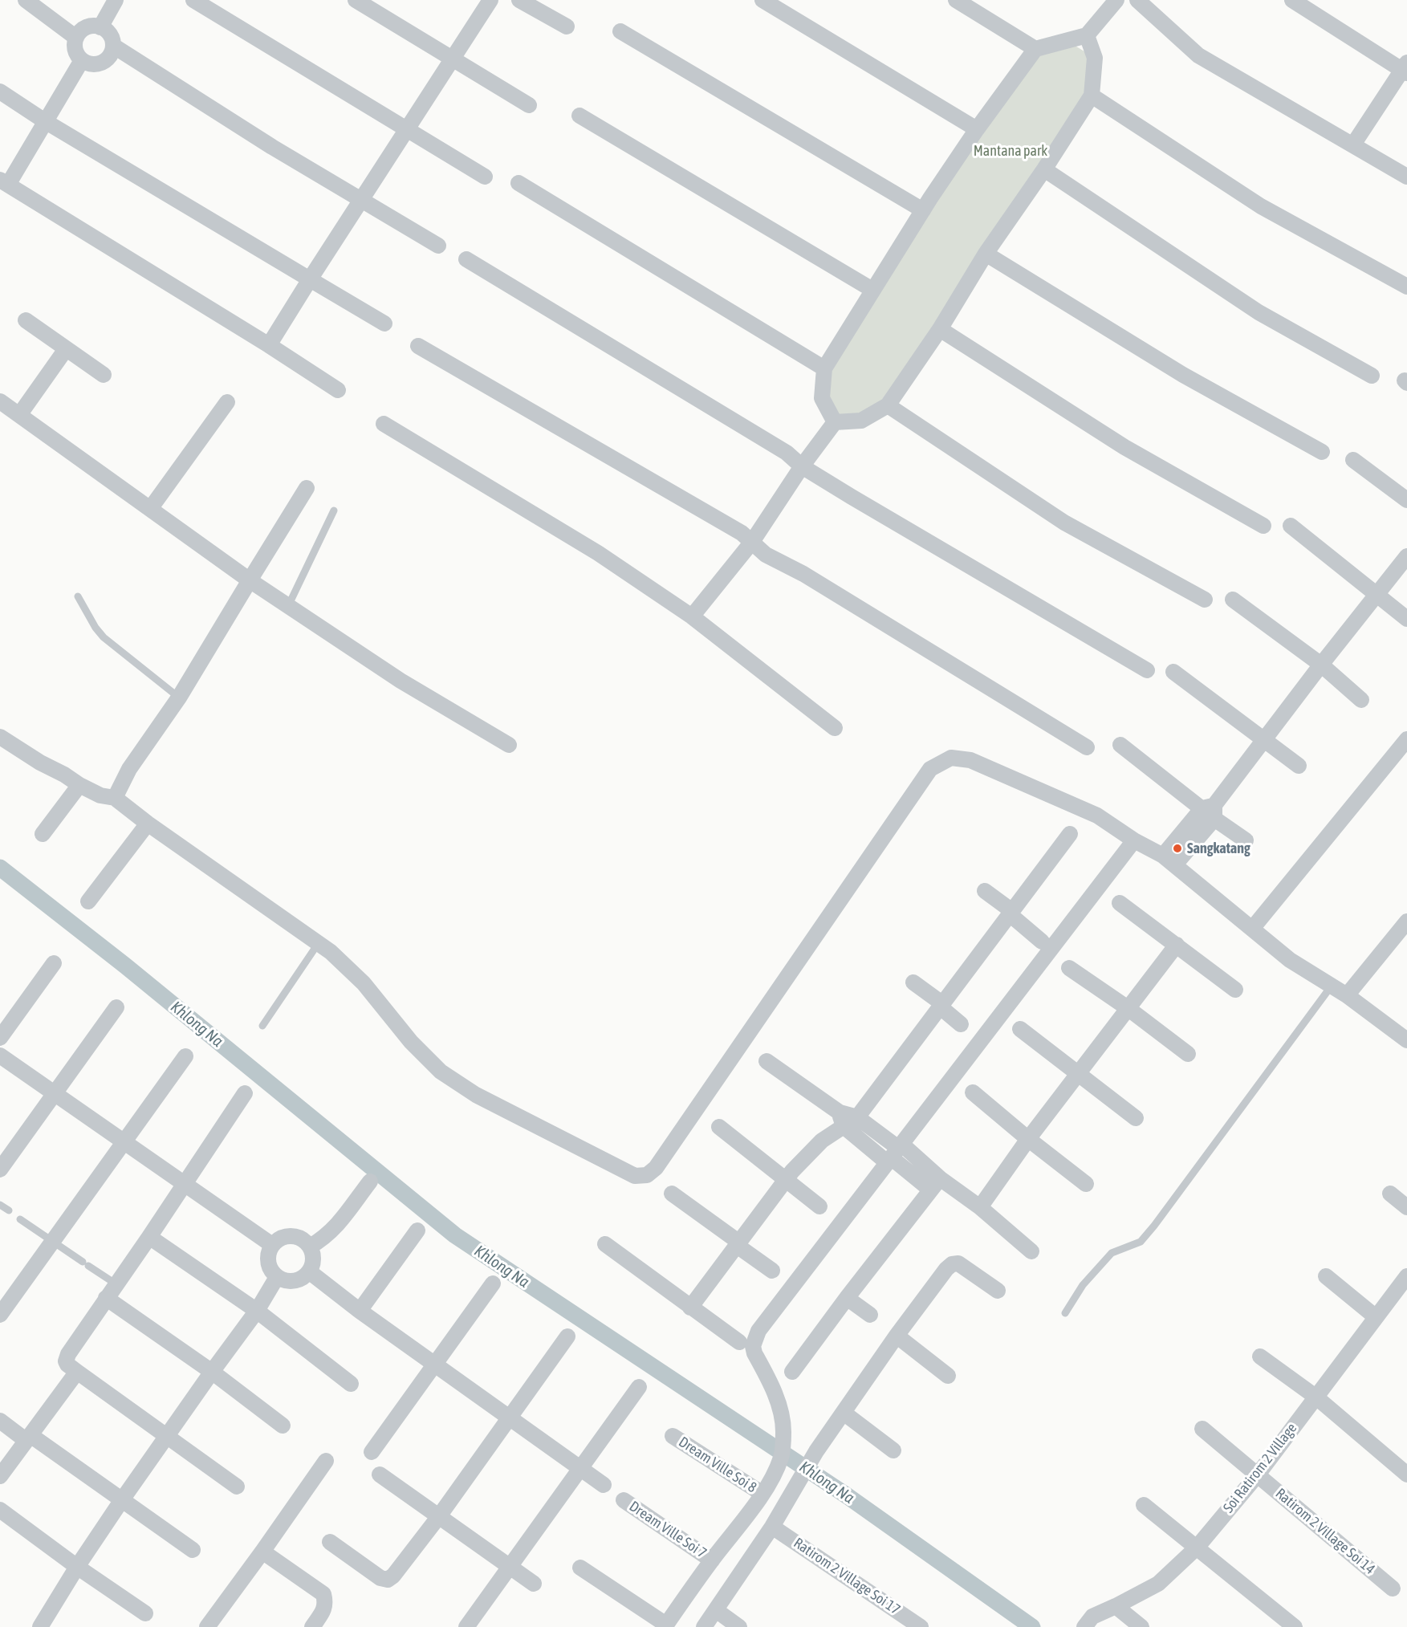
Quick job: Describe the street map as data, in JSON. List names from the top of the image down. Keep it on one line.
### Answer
{"streets":{"street":["Dream Ville Soi 8","Soi Ratirom 2 Village","Dream Ville Soi 7","Ratirom 2 Village Soi 14","Ratirom 2 Village Soi 17"]},"crossings":[["Soi Ratirom 2 Village","Ratirom 2 Village Soi 14"]],"water":["Khlong Na"],"parks":["Mantana park"],"places":["Sangkatang"]}
